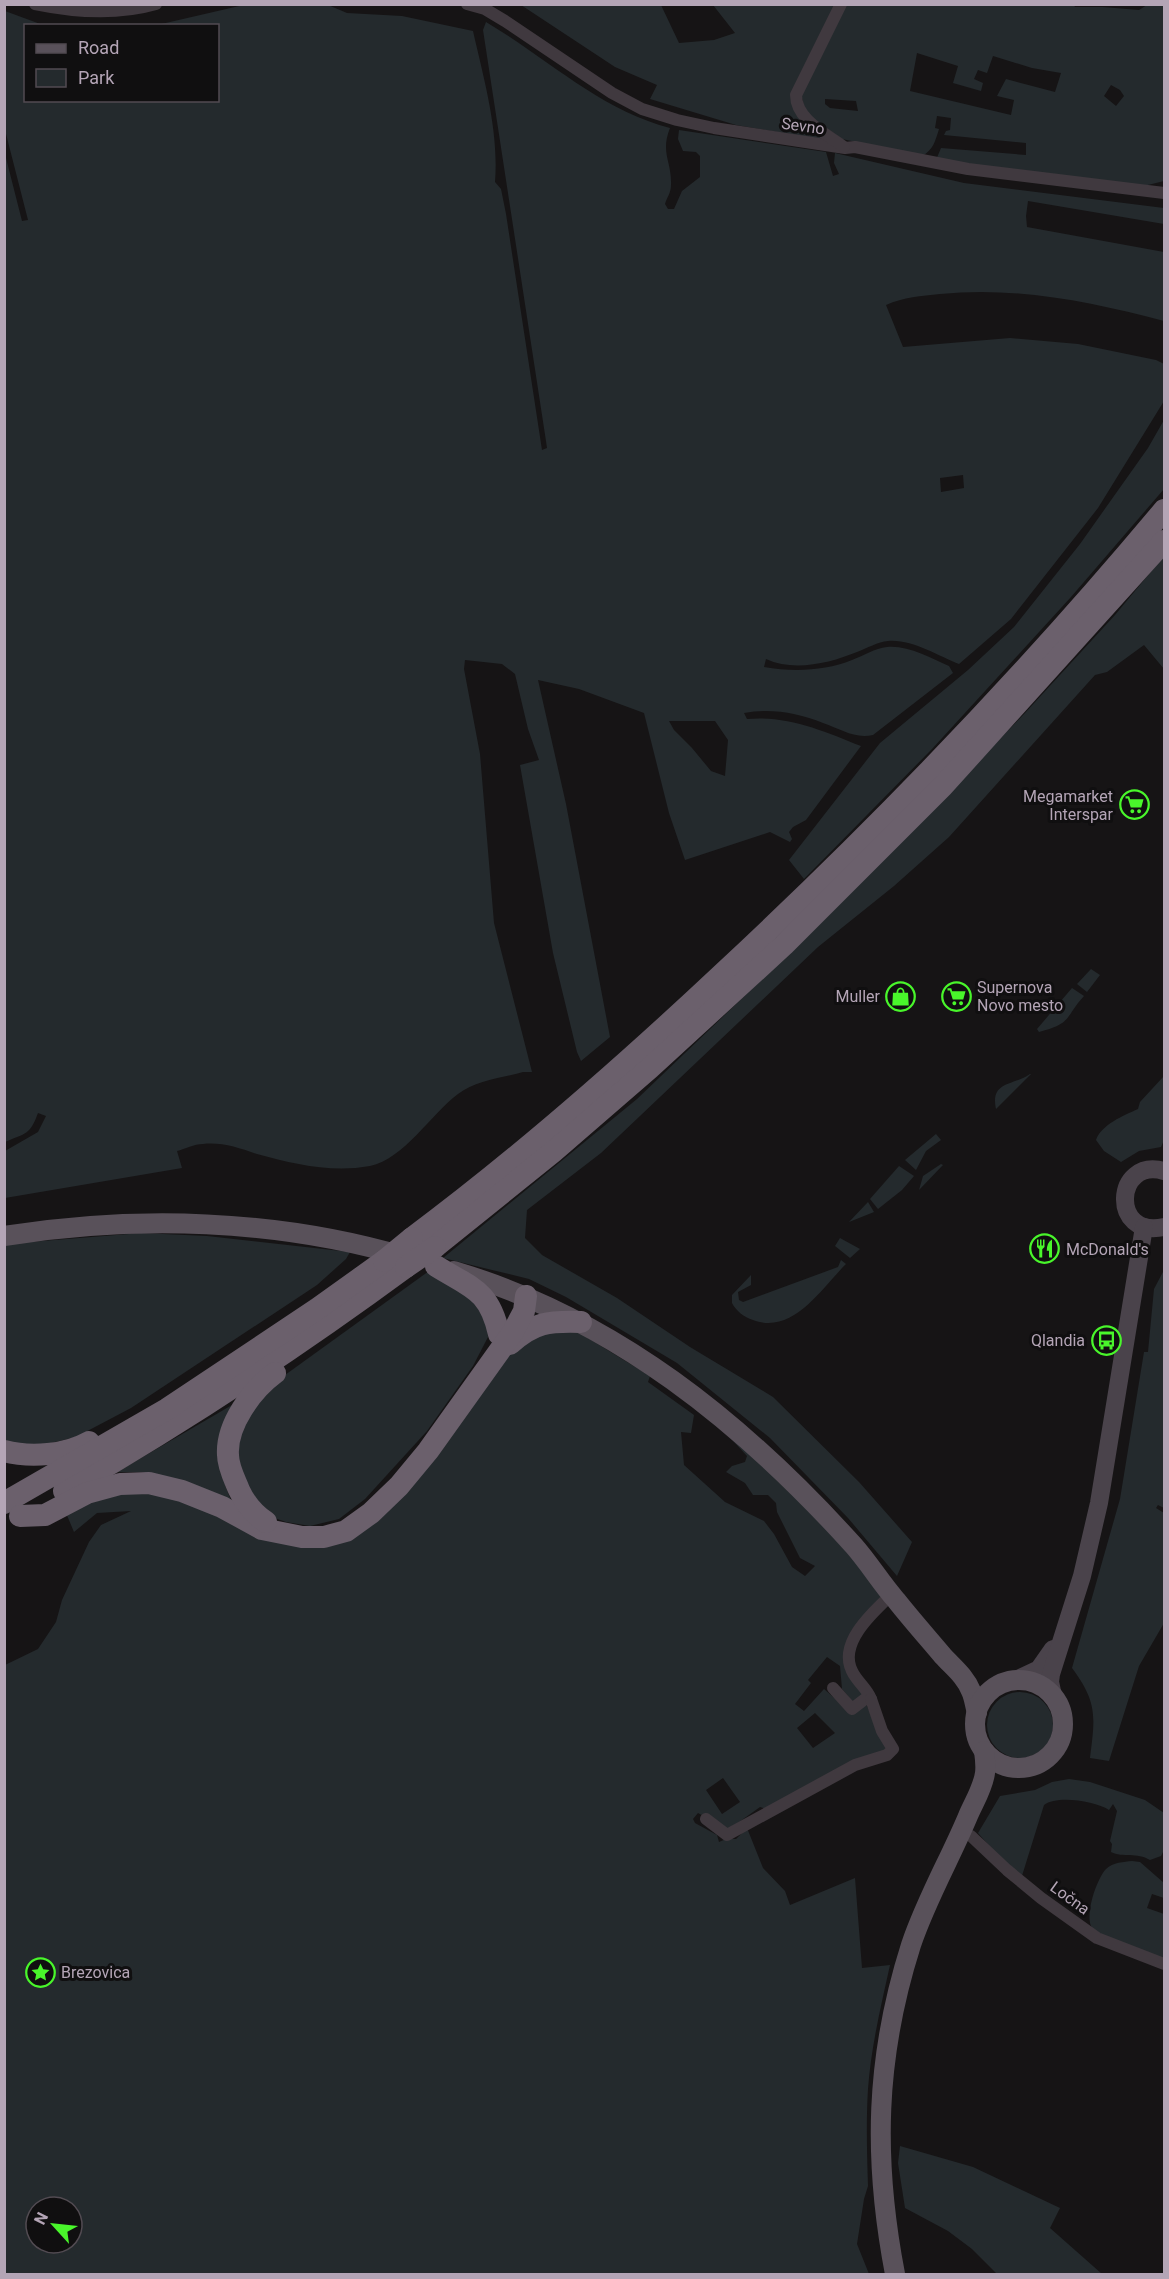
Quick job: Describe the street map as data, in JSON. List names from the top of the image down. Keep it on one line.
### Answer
{"streets":{"street":["Sevno","Ločna"]},"places":{"supermarket":["Megamarket Interspar","Supernova Novo mesto"],"shop":["Muller"],"restaurant":["McDonald's"],"bus stop":["Qlandia"],"place":["Brezovica"]},"legend":["Road","Park"],"north":"top left"}
